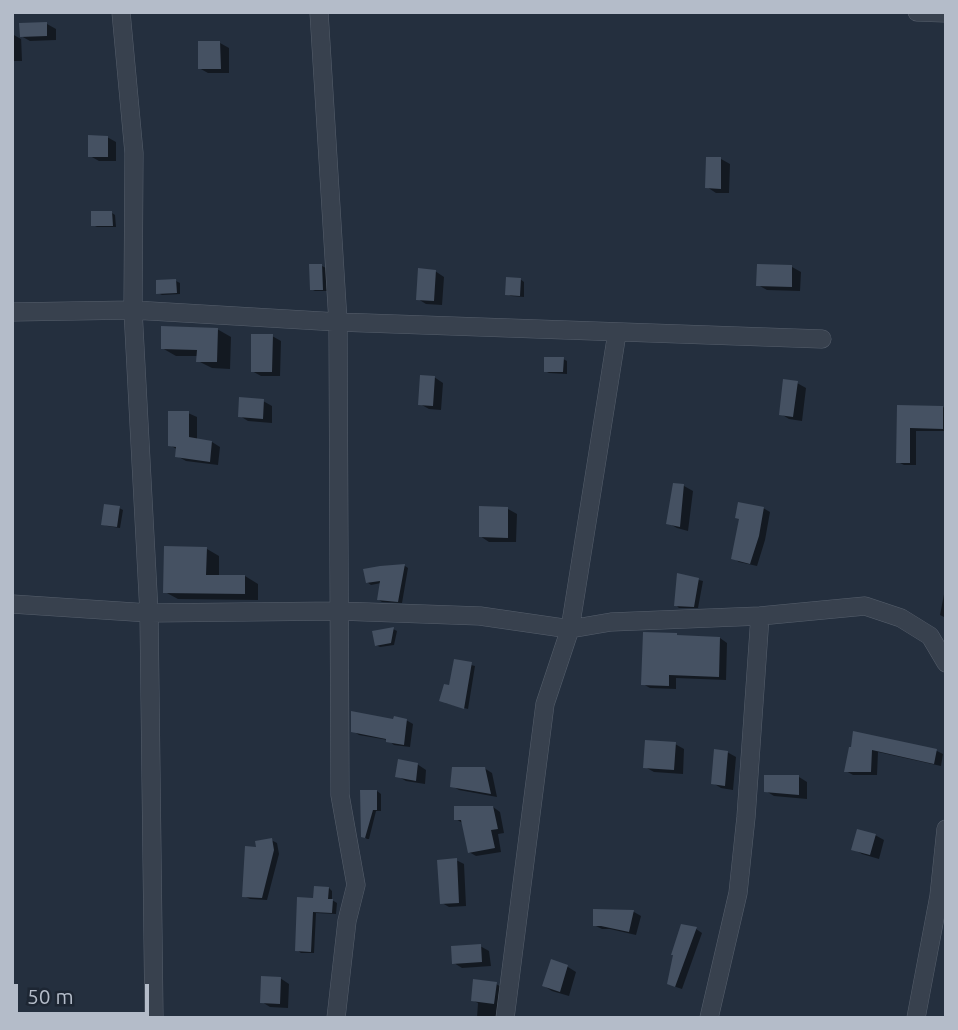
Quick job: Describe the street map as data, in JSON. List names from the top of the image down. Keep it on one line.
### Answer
{"scale_bar":"50 m"}
